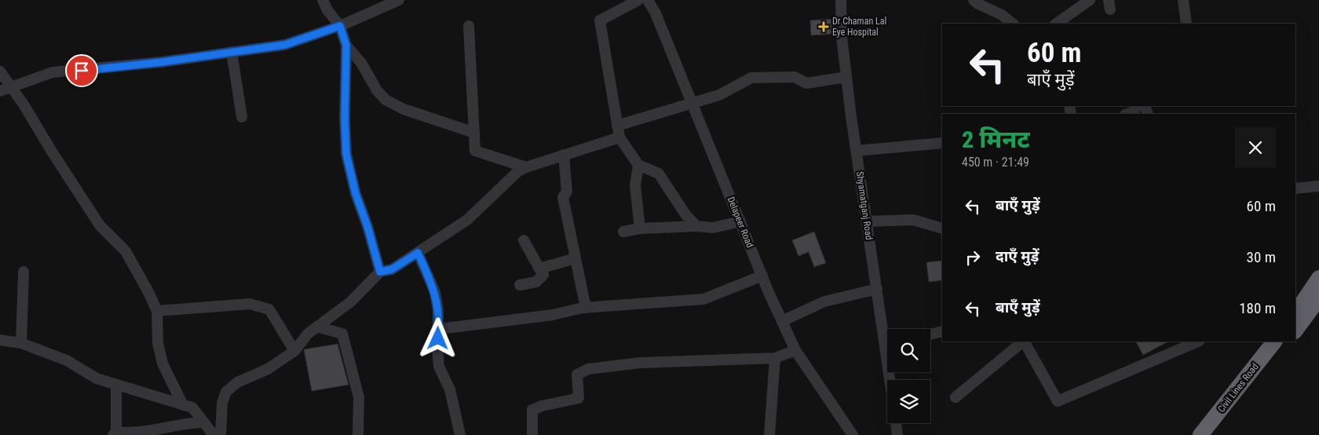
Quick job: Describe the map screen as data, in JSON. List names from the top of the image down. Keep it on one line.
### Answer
{"streets":{"highway":["Civil Lines Road"],"street":["Shyamatganj Road","Delapeer Road"]},"places":{"health":["Dr Chaman Lal Eye Hospital"]},"page":{"turn":["60 m","बाएँ मुड़ें"],"heading":["2 मिनट","450 m · 21:49"],"list":[{"name":"बाएँ मुड़ें","value":"60 m"},{"name":"दाएँ मुड़ें","value":"30 m"},{"name":"बाएँ मुड़ें","value":"180 m"}]}}
